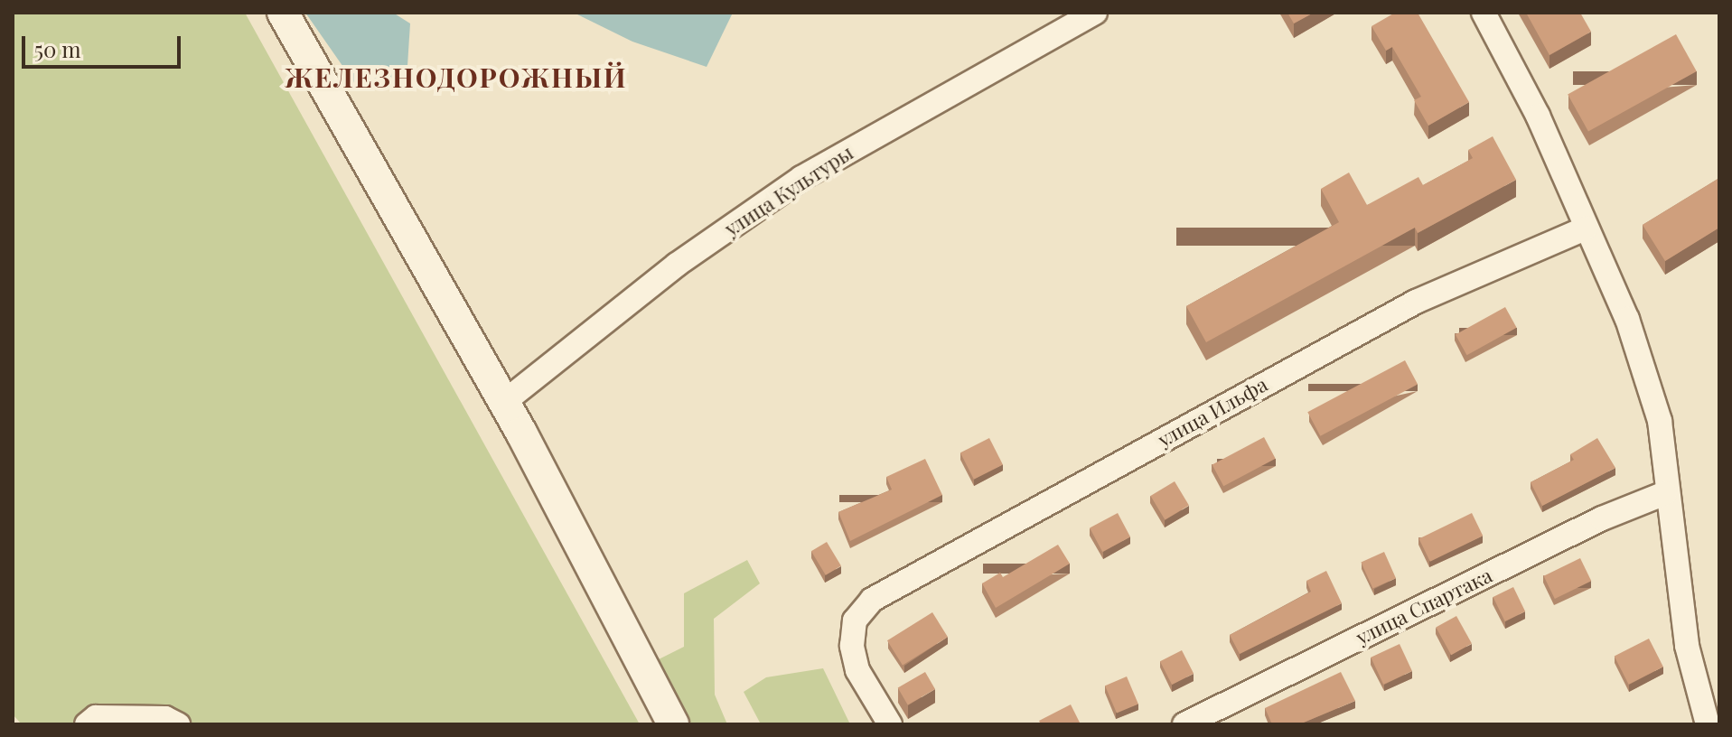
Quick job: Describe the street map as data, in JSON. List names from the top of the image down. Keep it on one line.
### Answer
{"streets":{"street":["улица Культуры","улица Ильфа","улица Спартака"]},"districts":["ЖЕЛЕЗНОДОРОЖНЫЙ"],"scale_bar":"50 m"}
